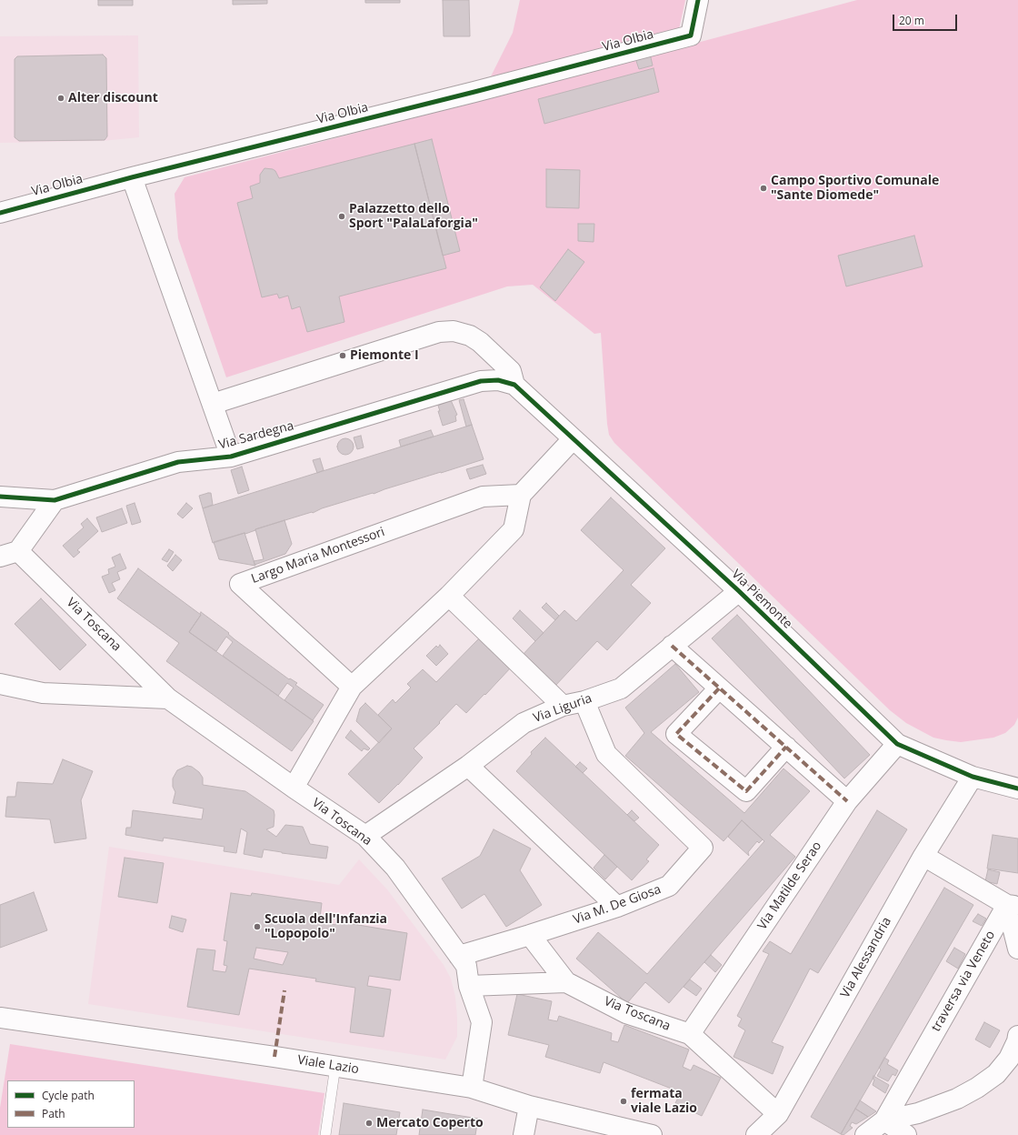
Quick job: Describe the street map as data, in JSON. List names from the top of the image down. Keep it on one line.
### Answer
{"streets":{"street":["Via Olbia","Via Sardegna","Largo Maria Montessori","Via Piemonte","Via Toscana","Via Liguria","Via Matilde Serao","Via M. De Giosa","Via Alessandria","traversa via Veneto","Viale Lazio"]},"crossings":[["Via Sardegna","Via Piemonte"],["Via Piemonte","Via Liguria"],["Via Piemonte","Via Matilde Serao"],["Via Piemonte","Via Alessandria"],["Via Toscana","Via Liguria"],["Via Toscana","Via Matilde Serao"],["Via Toscana","Via M. De Giosa"],["Via Toscana","Via Alessandria"],["Via Toscana","Viale Lazio"],["Via Liguria","Via M. De Giosa"]],"places":["Alter discount","Campo Sportivo Comunale \"Sante Diomede\"","Palazzetto dello Sport \"PalaLaforgia\"","Piemonte I","Scuola dell'Infanzia \"Lopopolo\"","fermata viale Lazio","Mercato Coperto"],"legend":["Cycle path","Path"],"scale_bar":"20 m"}
